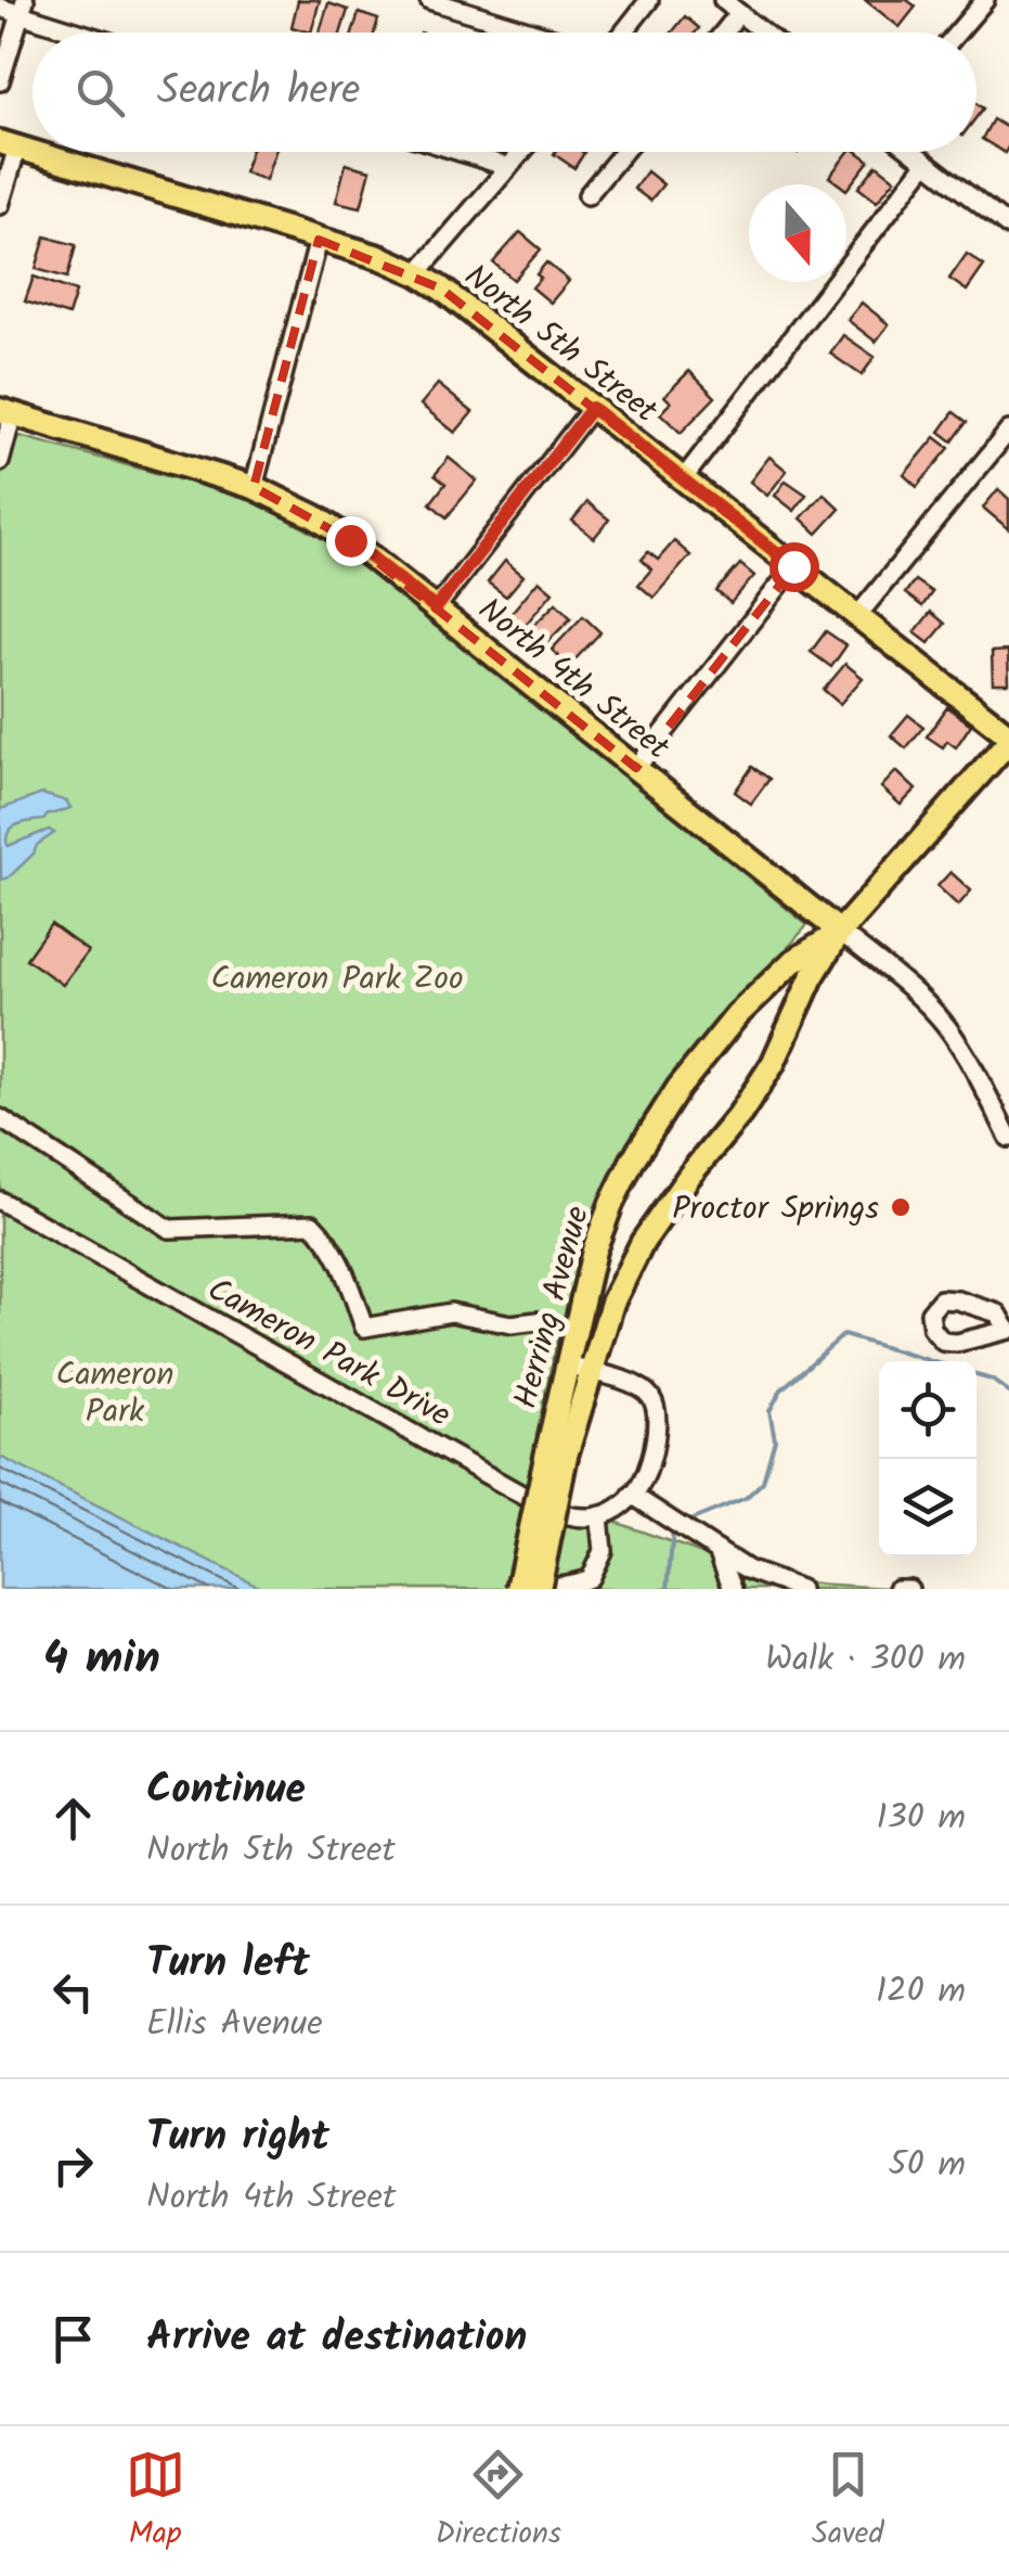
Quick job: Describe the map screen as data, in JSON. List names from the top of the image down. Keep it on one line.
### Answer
{"streets":{"main road":["North 5th Street","North 4th Street","Herring Avenue"],"street":["Cameron Park Drive"]},"crossings":[["North 5th Street","Herring Avenue"],["North 4th Street","Herring Avenue"]],"parks":["Cameron Park Zoo","Cameron Park"],"places":["Proctor Springs"],"north":"bottom","page":{"search":"Search here","heading":["4 min","Walk · 300 m"],"list":[["Continue","North 5th Street","130 m"],["Turn left","Ellis Avenue","120 m"],["Turn right","North 4th Street","50 m"],"Arrive at destination"],"nav":["Map","Directions","Saved"]}}
